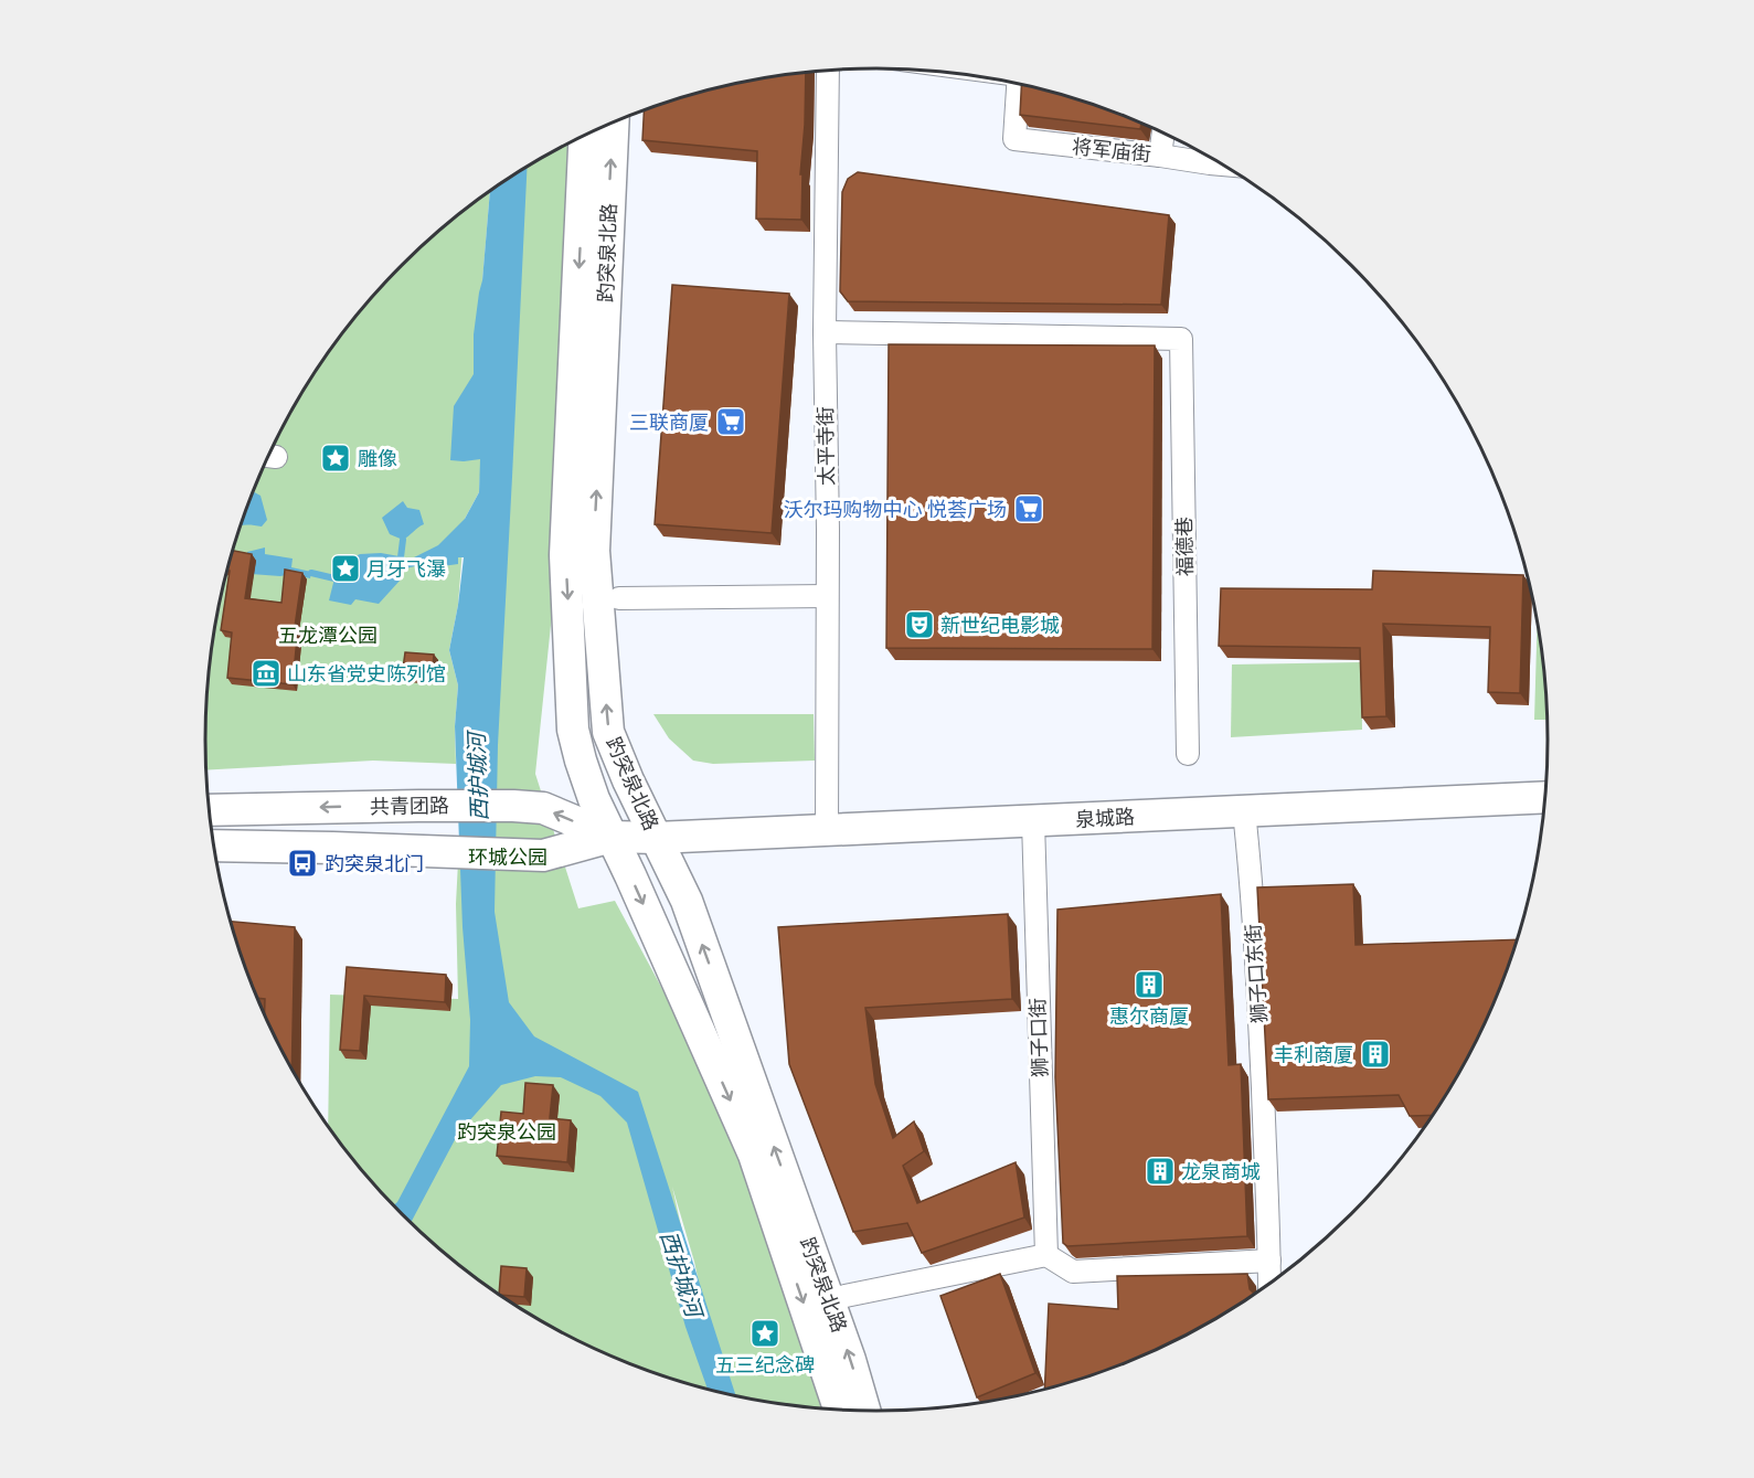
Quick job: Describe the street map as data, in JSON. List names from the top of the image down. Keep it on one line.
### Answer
{"streets":{"main road":["趵突泉北路","共青团路","泉城路"],"street":["将军庙街","太平寺街","福德巷","狮子口东街","狮子口街"]},"crossings":[["趵突泉北路","共青团路"],["趵突泉北路","泉城路"],["太平寺街","福德巷"],["太平寺街","泉城路"],["共青团路","泉城路"],["泉城路","狮子口东街"],["泉城路","狮子口街"]],"water":["西护城河"],"parks":["五龙潭公园","环城公园","趵突泉公园"],"places":{"supermarket":["三联商厦","沃尔玛购物中心 悦荟广场"],"place":["雕像","月牙飞瀑","五三纪念碑"],"theatre":["新世纪电影城"],"museum":["山东省党史陈列馆"],"bus stop":["趵突泉北门"],"building":["惠尔商厦","丰利商厦","龙泉商城"]}}
